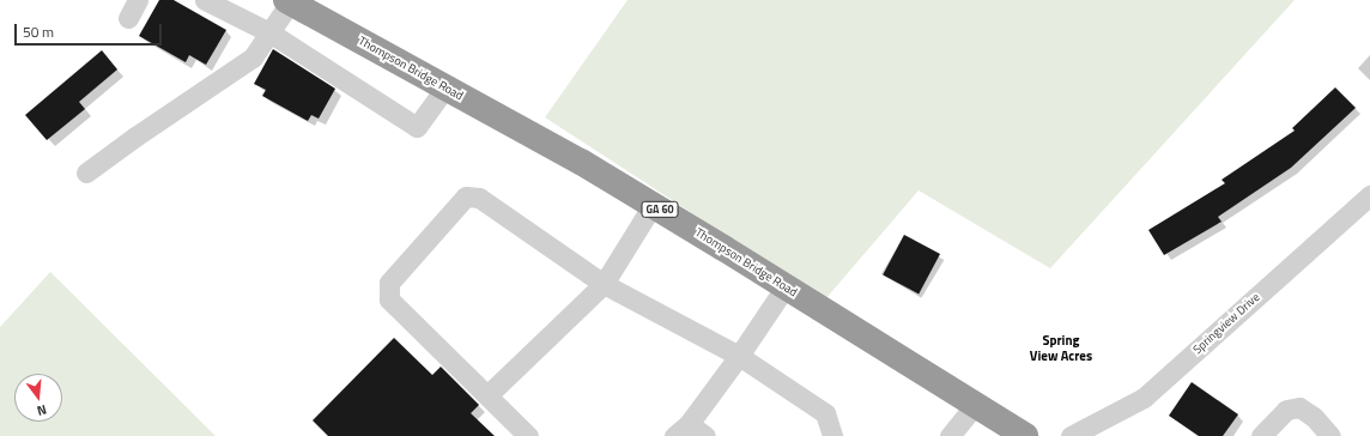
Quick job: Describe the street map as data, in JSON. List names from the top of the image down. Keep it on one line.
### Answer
{"streets":{"highway":["Thompson Bridge Road","GA 60"],"street":["Springview Drive"]},"districts":["Spring View Acres"],"scale_bar":"50 m","north":"bottom"}
